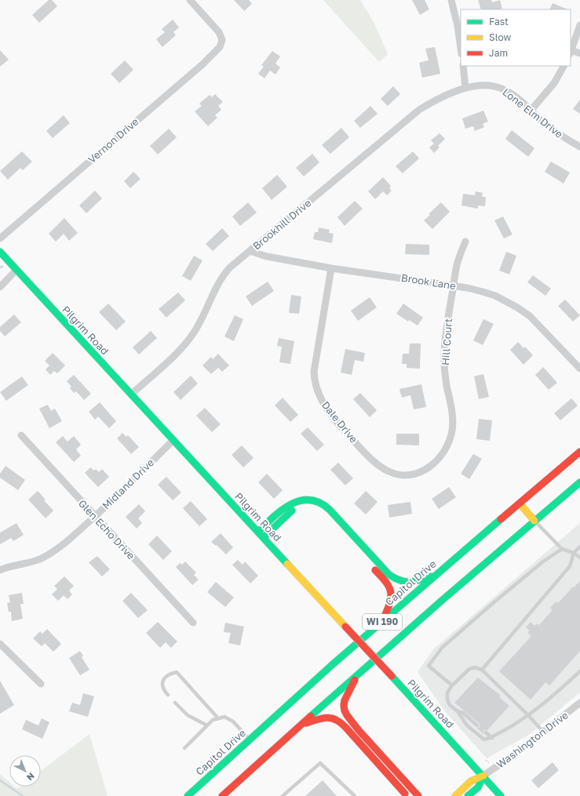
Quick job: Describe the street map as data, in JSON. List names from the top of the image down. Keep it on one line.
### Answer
{"streets":{"main road":["Pilgrim Road","Capitol Drive","WI 190"],"street":["Lone Elm Drive","Vernon Drive","Brookhill Drive","Brook Lane","Hill Court","Dale Drive","Midland Drive","Glen Echo Drive","Washington Drive"]},"crossings":[["Lone Elm Drive","Brookhill Drive"],["Brookhill Drive","Brook Lane"],["Brookhill Drive","Pilgrim Road"],["Brook Lane","Hill Court"],["Brook Lane","Dale Drive"],["Pilgrim Road","Midland Drive"],["Pilgrim Road","Washington Drive"],["Hill Court","Dale Drive"],["Midland Drive","Glen Echo Drive"]],"legend":["Fast","Slow","Jam"],"north":"bottom right"}
